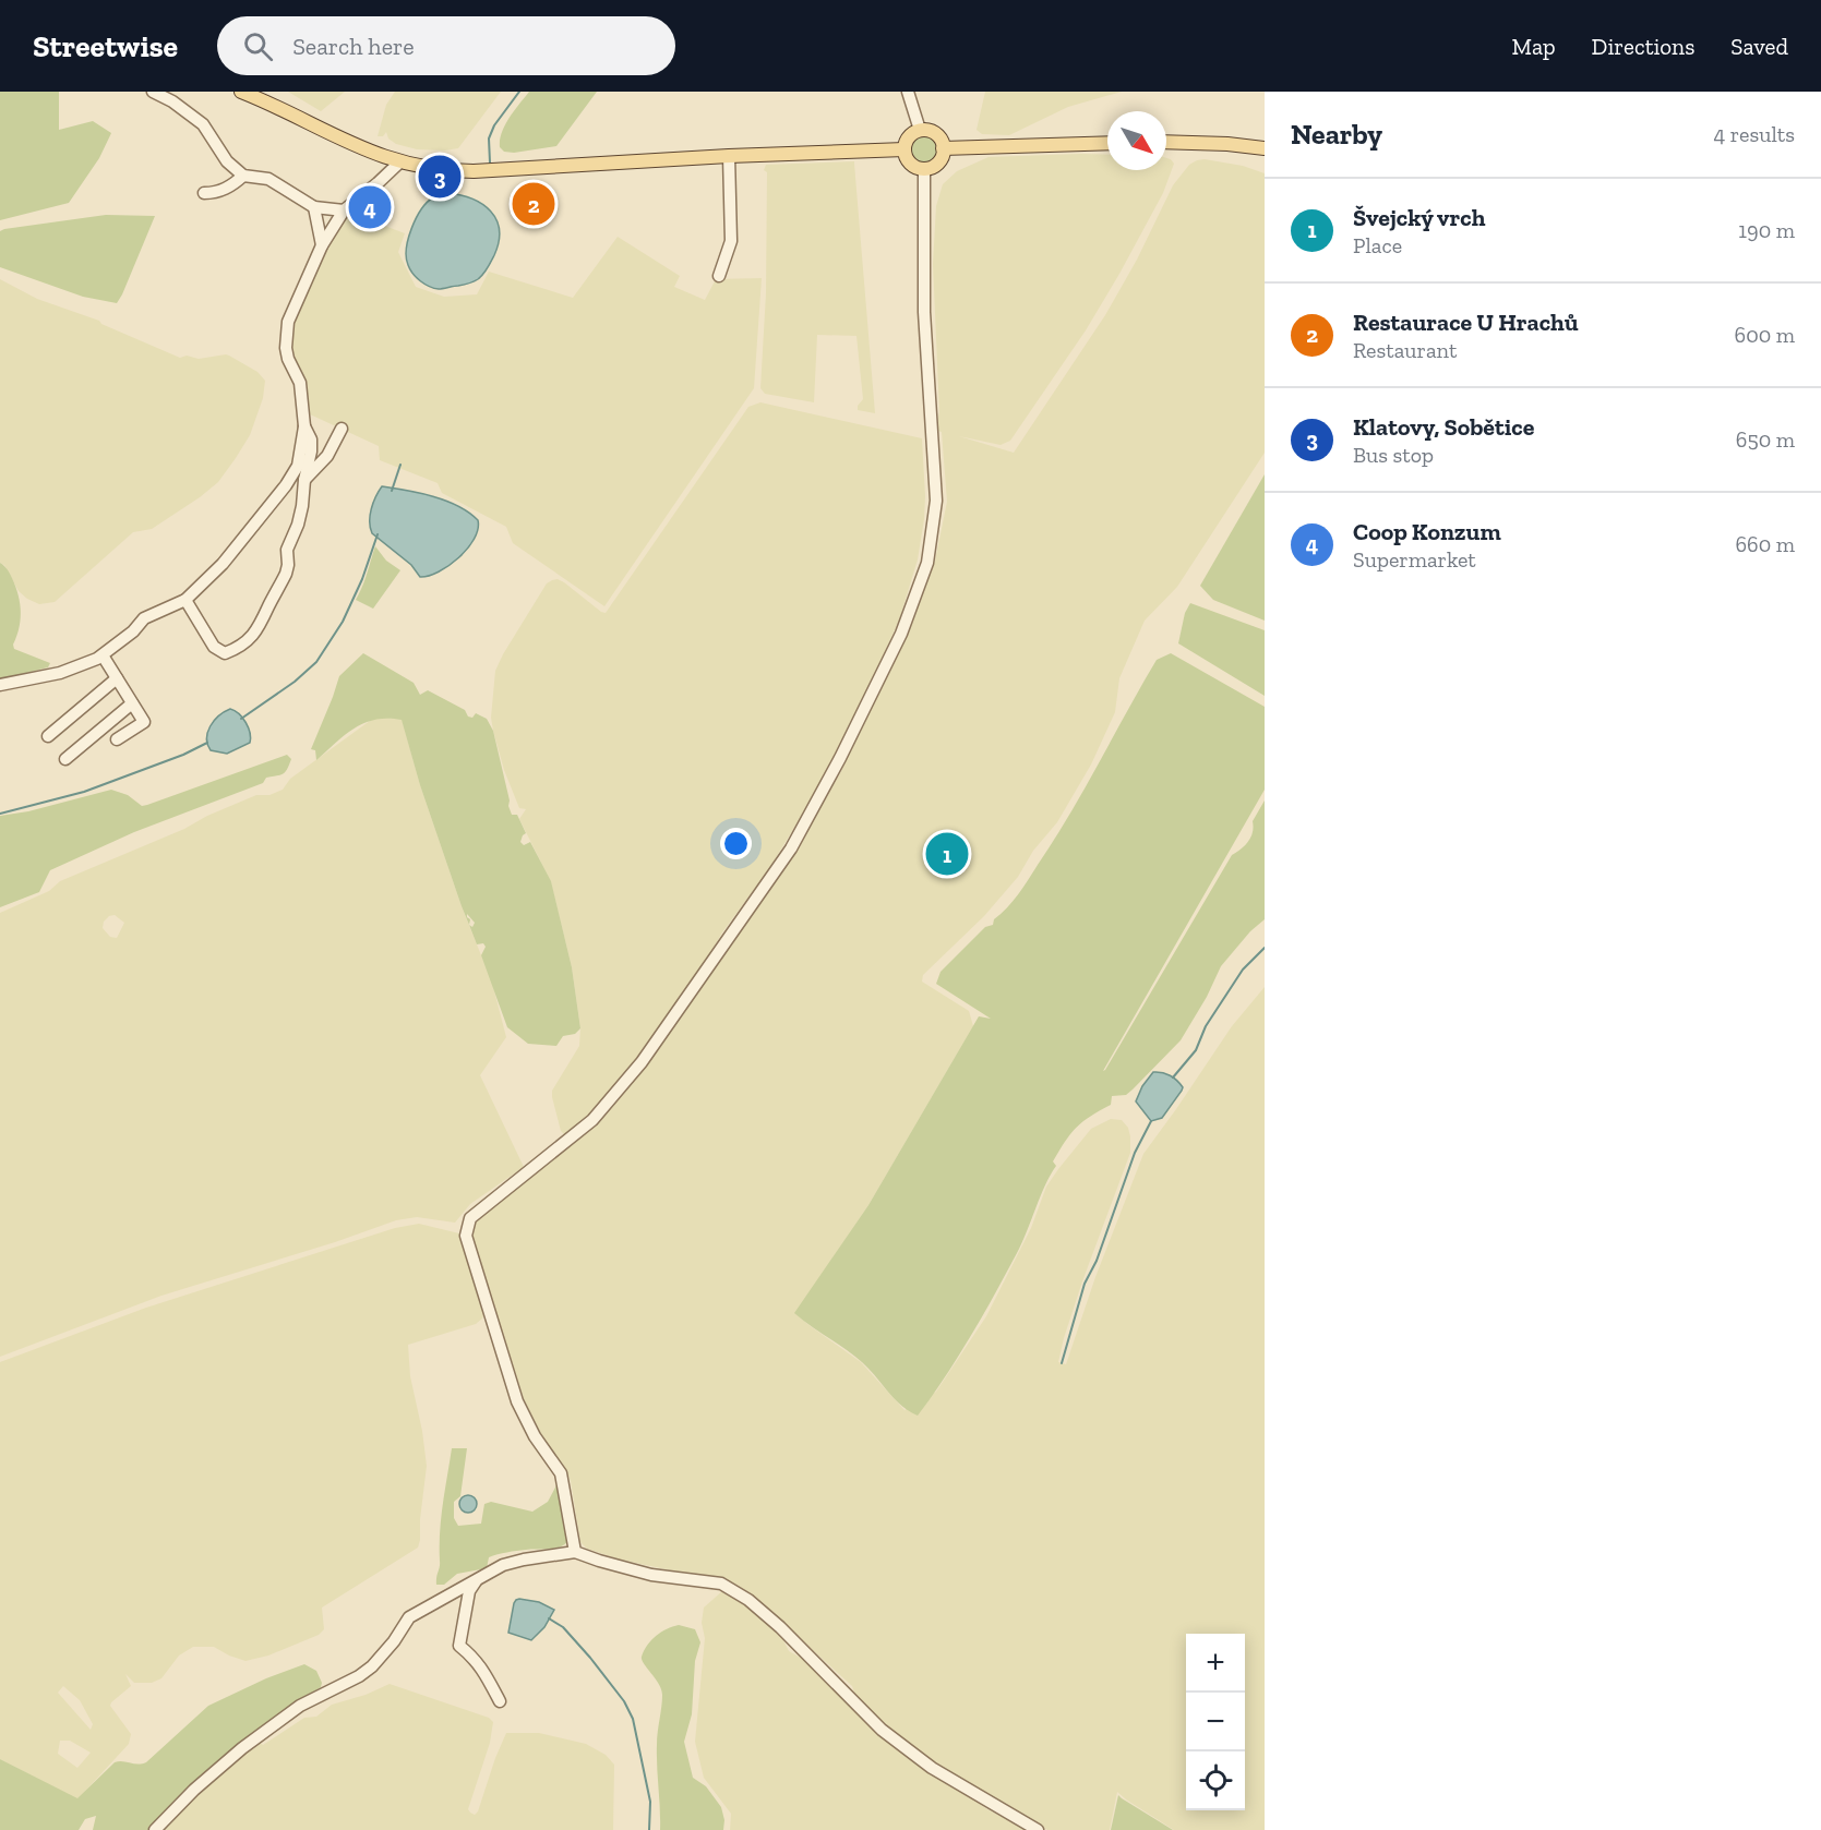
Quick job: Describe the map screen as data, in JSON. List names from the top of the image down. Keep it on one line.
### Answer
{"north":"bottom right","page":{"header":"Streetwise","search":"Search here","nav":["Map","Directions","Saved"],"heading":["Nearby","4 results"],"pins":["3","2","4","1"],"list":[{"mark":"1","name":"Švejcký vrch","note":"Place","value":"190 m"},{"mark":"2","name":"Restaurace U Hrachů","note":"Restaurant","value":"600 m"},{"mark":"3","name":"Klatovy, Sobětice","note":"Bus stop","value":"650 m"},{"mark":"4","name":"Coop Konzum","note":"Supermarket","value":"660 m"}],"map_buttons":["+","−"]}}
